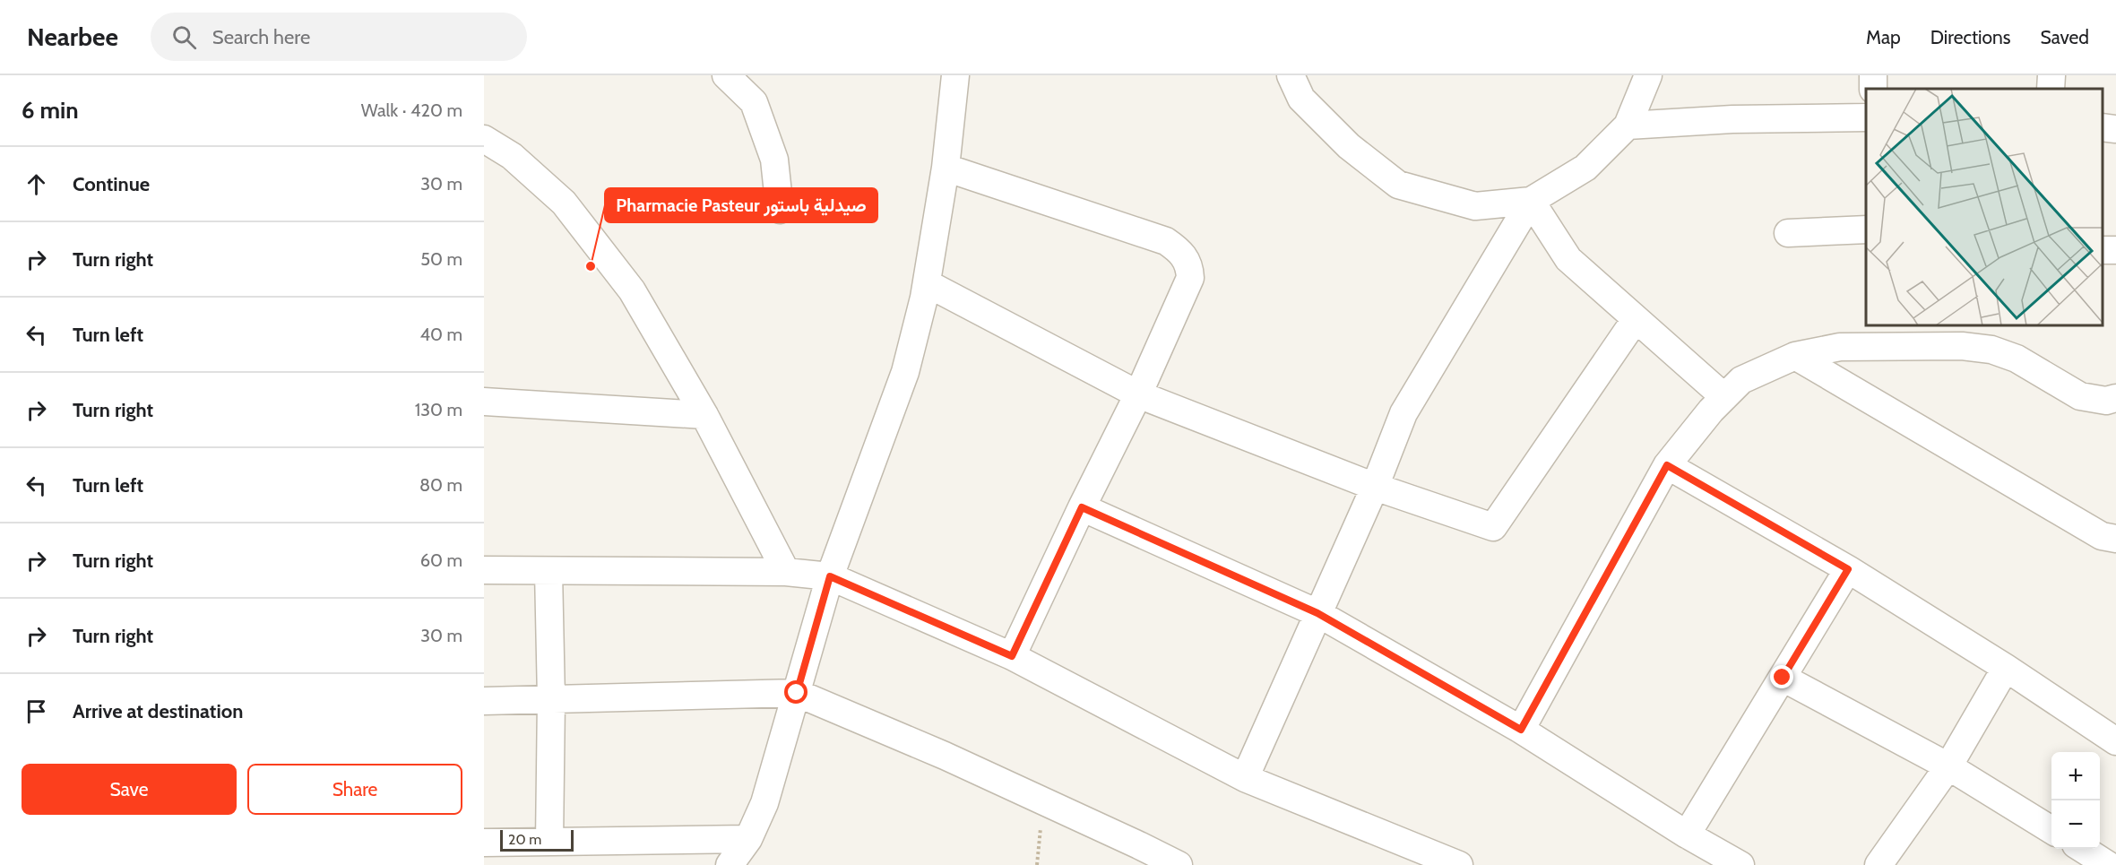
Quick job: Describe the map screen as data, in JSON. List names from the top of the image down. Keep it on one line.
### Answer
{"places":["Pharmacie Pasteur صيدلية باستور"],"scale_bar":"20 m","page":{"header":"Nearbee","search":"Search here","nav":["Map","Directions","Saved"],"heading":["6 min","Walk · 420 m"],"list":[["Continue","30 m"],["Turn right","50 m"],["Turn left","40 m"],["Turn right","130 m"],["Turn left","80 m"],["Turn right","60 m"],["Turn right","30 m"],"Arrive at destination"],"buttons":["Save","Share"],"map_buttons":["+","−"],"scale":"20 m"}}
